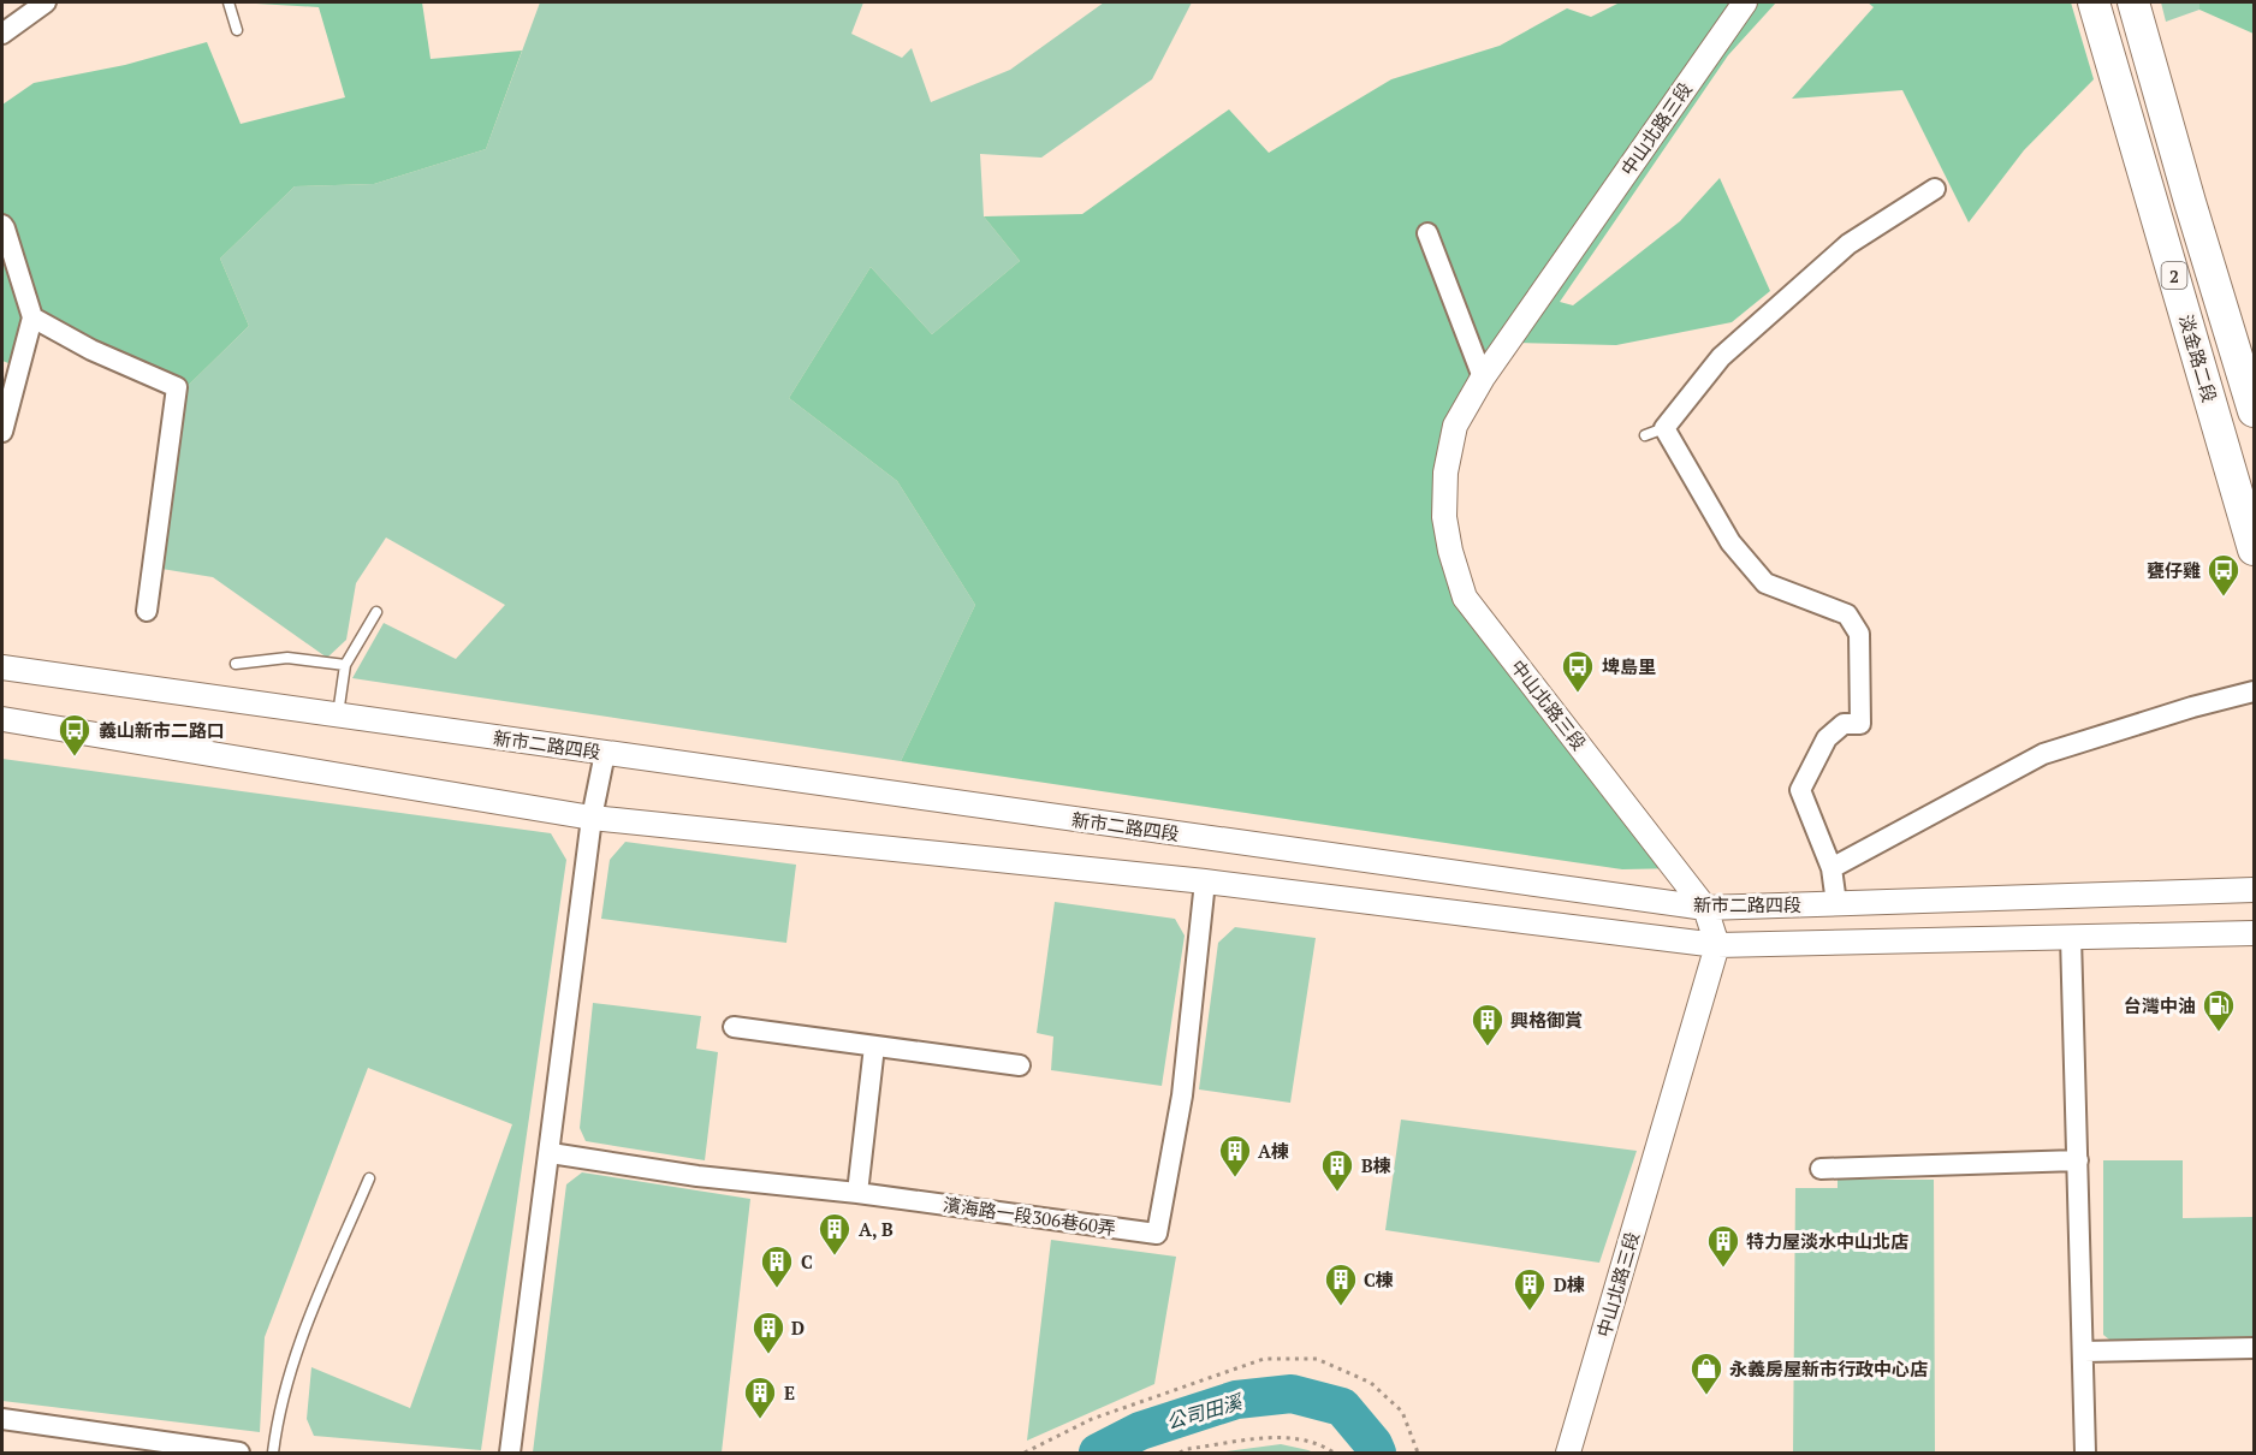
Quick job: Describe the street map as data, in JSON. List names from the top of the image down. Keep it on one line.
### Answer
{"streets":{"main road":["2","淡金路二段"],"street":["中山北路三段","新市二路四段","濱海路一段306巷60弄"]},"crossings":[["中山北路三段","新市二路四段"]],"water":["公司田溪"],"places":{"bus stop":["甕仔雞","埤島里","義山新市二路口"],"fuel station":["台灣中油"],"building":["興格御賞","A棟","B棟","A, B","特力屋淡水中山北店","C","C棟","D棟","D","E"],"shop":["永義房屋新市行政中心店"]}}
